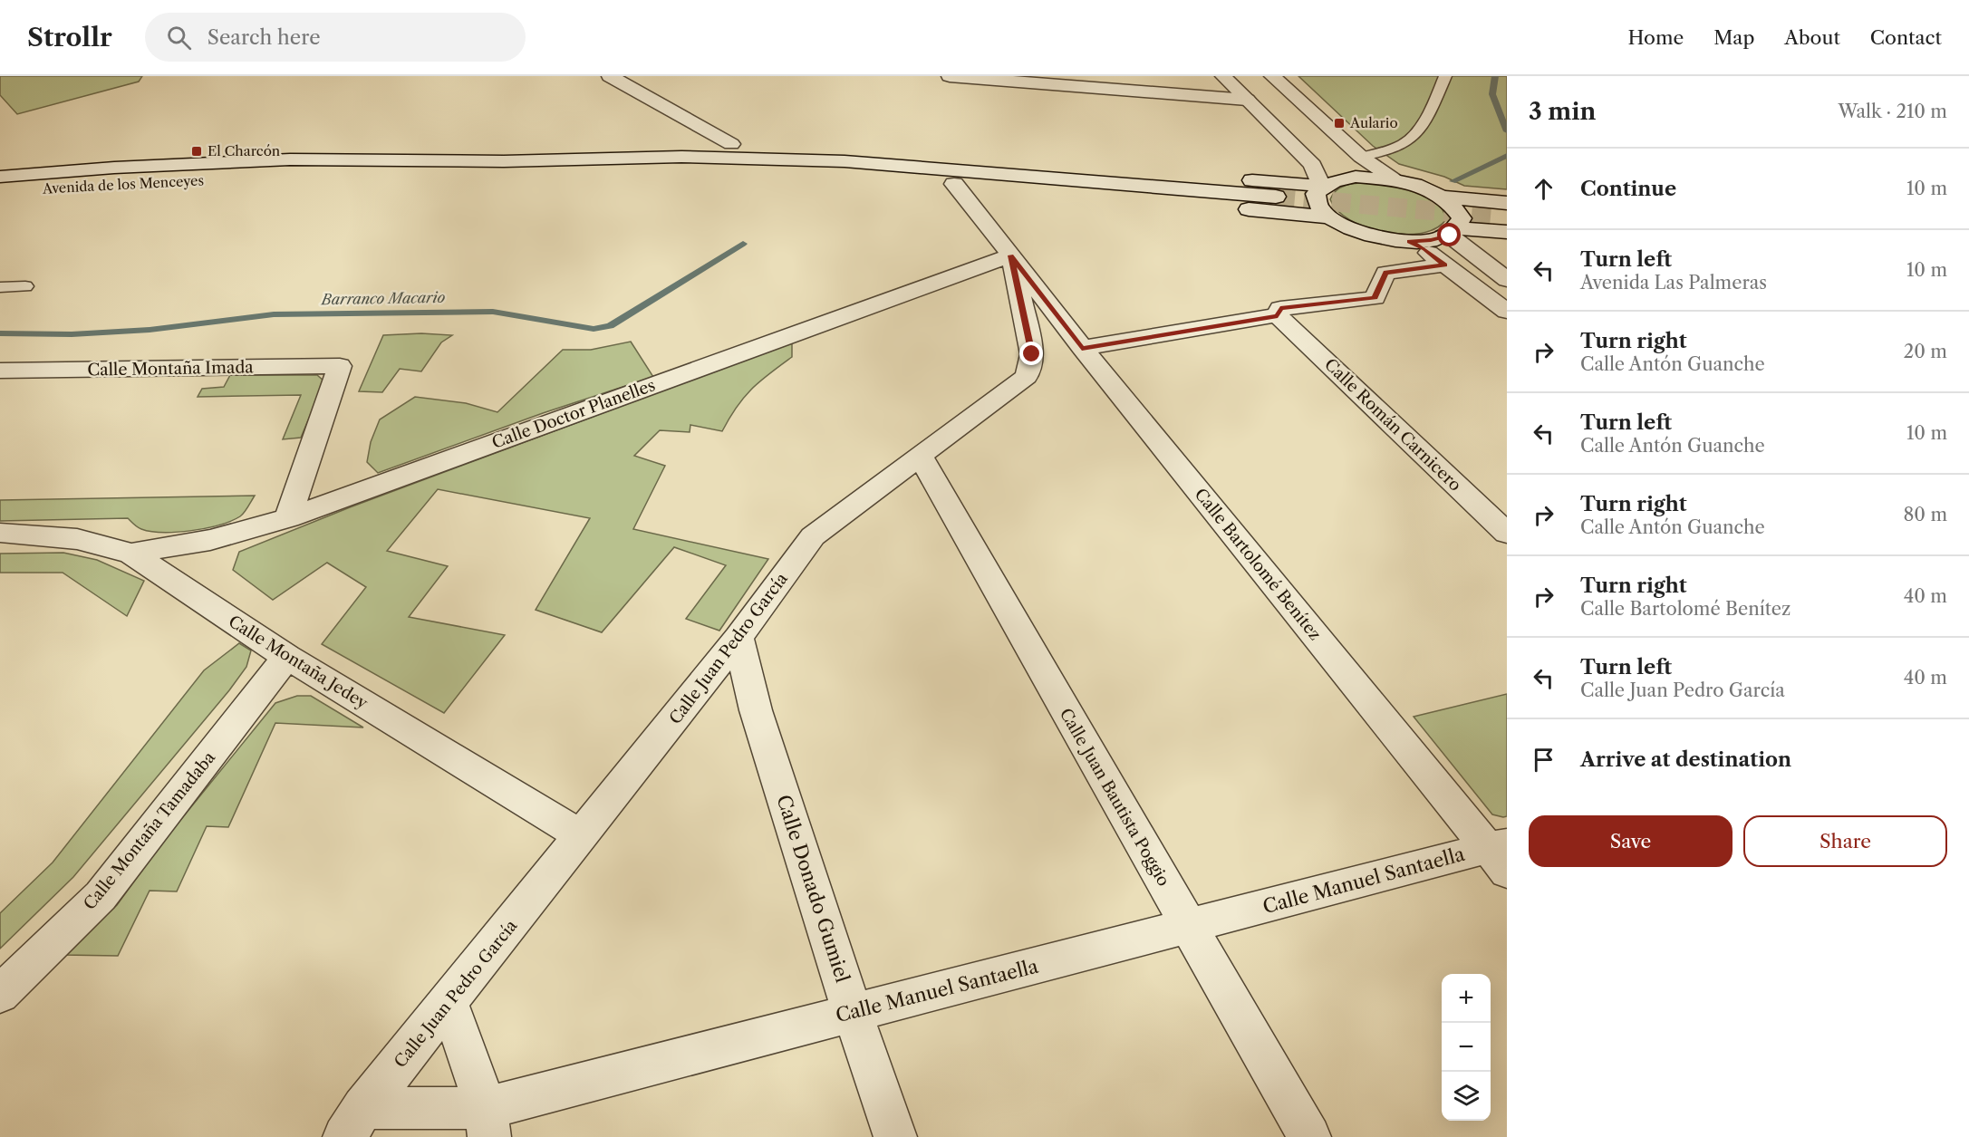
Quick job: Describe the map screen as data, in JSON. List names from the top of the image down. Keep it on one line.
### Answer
{"streets":{"street":["Avenida de los Menceyes","Calle Montaña Imada","Calle Doctor Planelles","Calle Román Carnicero","Calle Bartolomé Benítez","Calle Juan Pedro García","Calle Montaña Jedey","Calle Juan Bautista Poggio","Calle Montaña Tamadaba","Calle Manuel Santaella","Calle Donado Gumiel"]},"crossings":[["Calle Montaña Imada","Calle Doctor Planelles"],["Calle Doctor Planelles","Calle Bartolomé Benítez"],["Calle Doctor Planelles","Calle Juan Pedro García"],["Calle Doctor Planelles","Calle Montaña Jedey"],["Calle Bartolomé Benítez","Calle Juan Pedro García"],["Calle Bartolomé Benítez","Calle Manuel Santaella"],["Calle Juan Pedro García","Calle Montaña Jedey"],["Calle Juan Pedro García","Calle Juan Bautista Poggio"],["Calle Juan Pedro García","Calle Manuel Santaella"],["Calle Juan Pedro García","Calle Donado Gumiel"],["Calle Montaña Jedey","Calle Montaña Tamadaba"],["Calle Juan Bautista Poggio","Calle Manuel Santaella"],["Calle Manuel Santaella","Calle Donado Gumiel"]],"water":["Barranco Macario"],"places":{"transit":["Aulario","El Charcón"]},"page":{"header":"Strollr","search":"Search here","nav":["Home","Map","About","Contact"],"heading":["3 min","Walk · 210 m"],"list":[["Continue","10 m"],["Turn left","Avenida Las Palmeras","10 m"],["Turn right","Calle Antón Guanche","20 m"],["Turn left","Calle Antón Guanche","10 m"],["Turn right","Calle Antón Guanche","80 m"],["Turn right","Calle Bartolomé Benítez","40 m"],["Turn left","Calle Juan Pedro García","40 m"],"Arrive at destination"],"buttons":["Save","Share"],"map_buttons":["+","−"]}}
